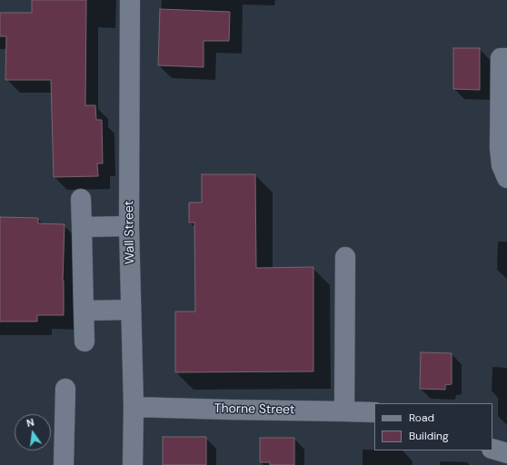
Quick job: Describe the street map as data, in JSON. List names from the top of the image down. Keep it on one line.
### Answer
{"streets":{"street":["Wall Street","Thorne Street"]},"crossings":[["Wall Street","Thorne Street"]],"legend":["Road","Building"],"north":"top"}
